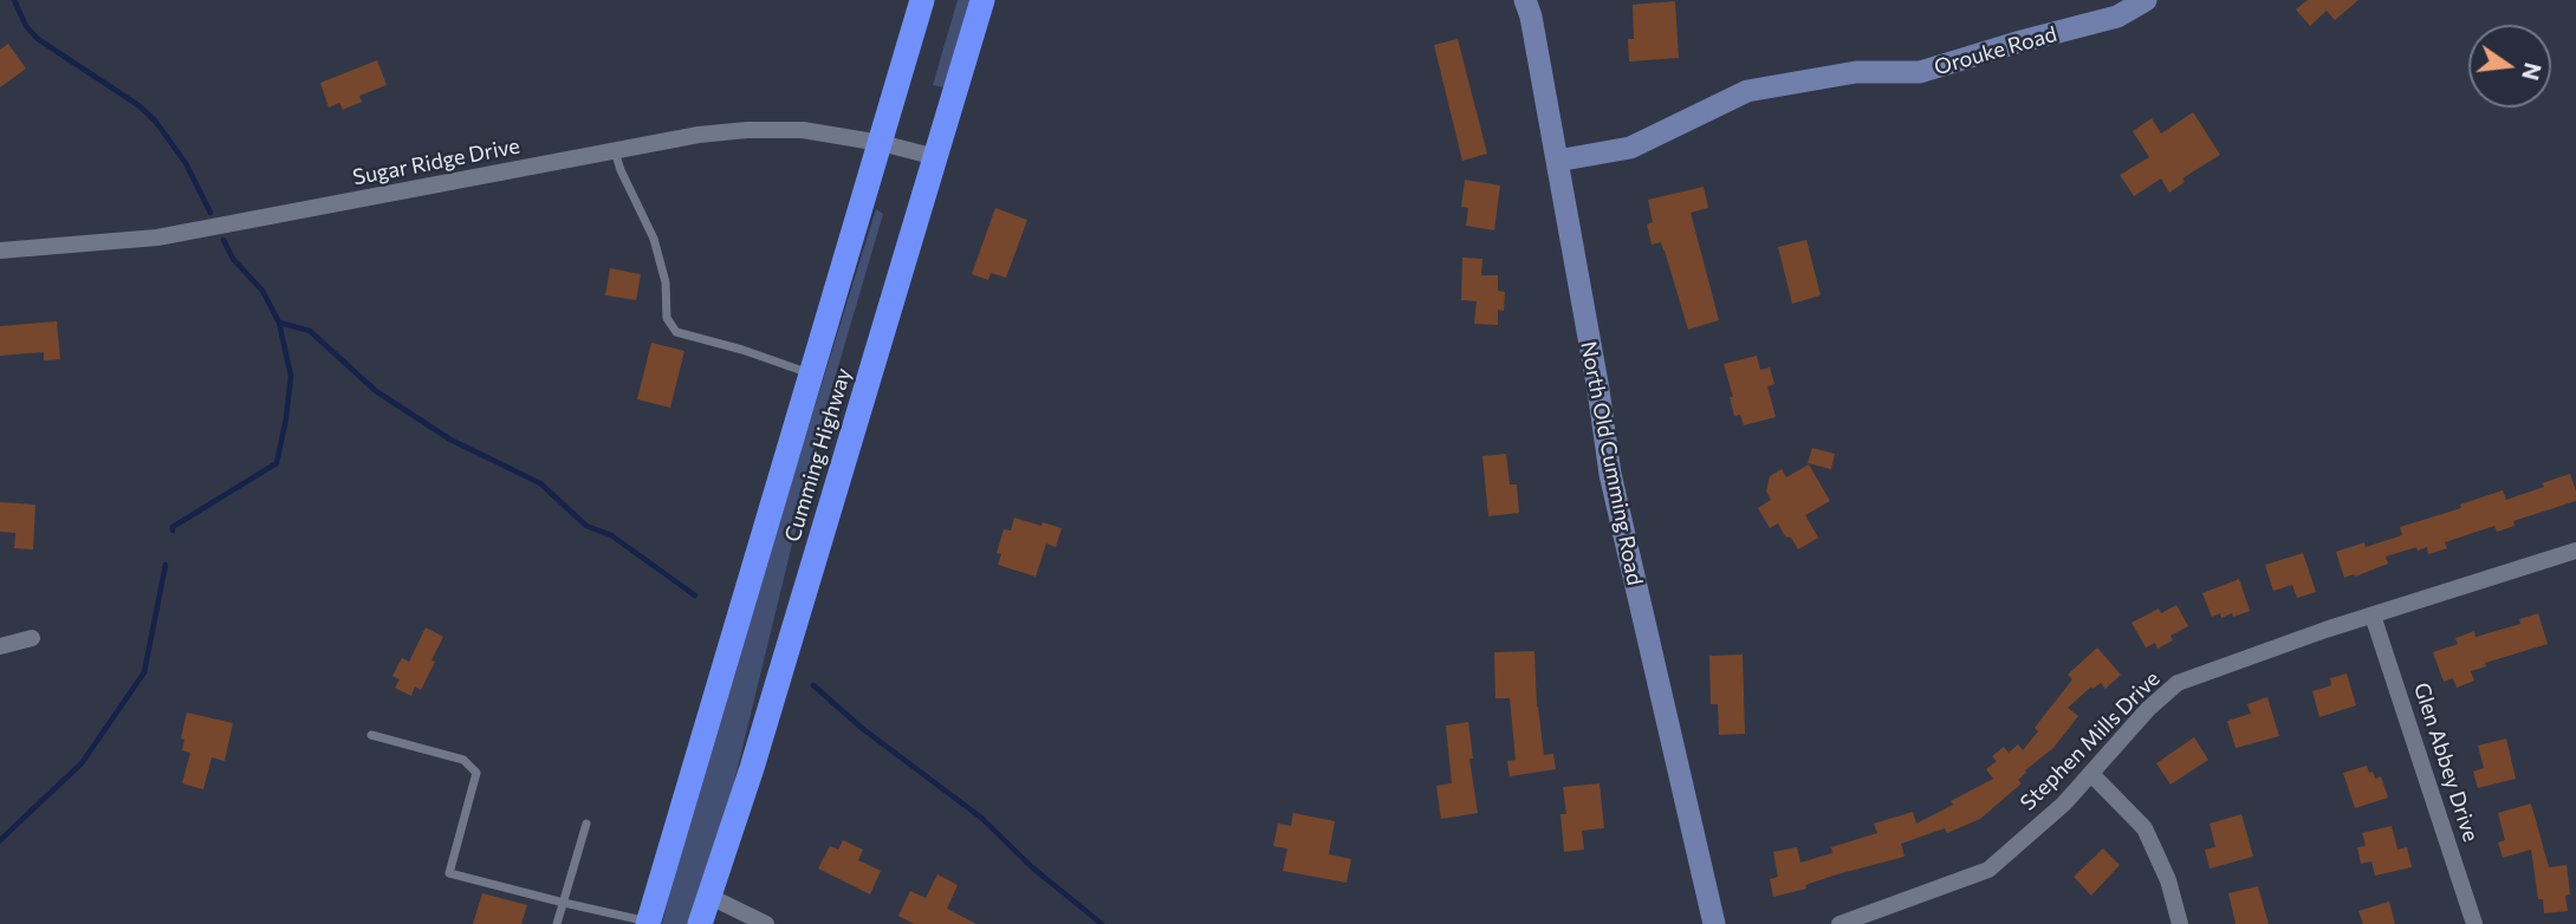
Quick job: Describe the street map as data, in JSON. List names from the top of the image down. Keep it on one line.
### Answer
{"streets":{"highway":["Cumming Highway"],"street":["Orouke Road","Sugar Ridge Drive","North Old Cumming Road","Stephen Mills Drive","Glen Abbey Drive"]},"crossings":[["Orouke Road","North Old Cumming Road"],["Sugar Ridge Drive","Cumming Highway"],["Stephen Mills Drive","Glen Abbey Drive"]],"north":"right"}
